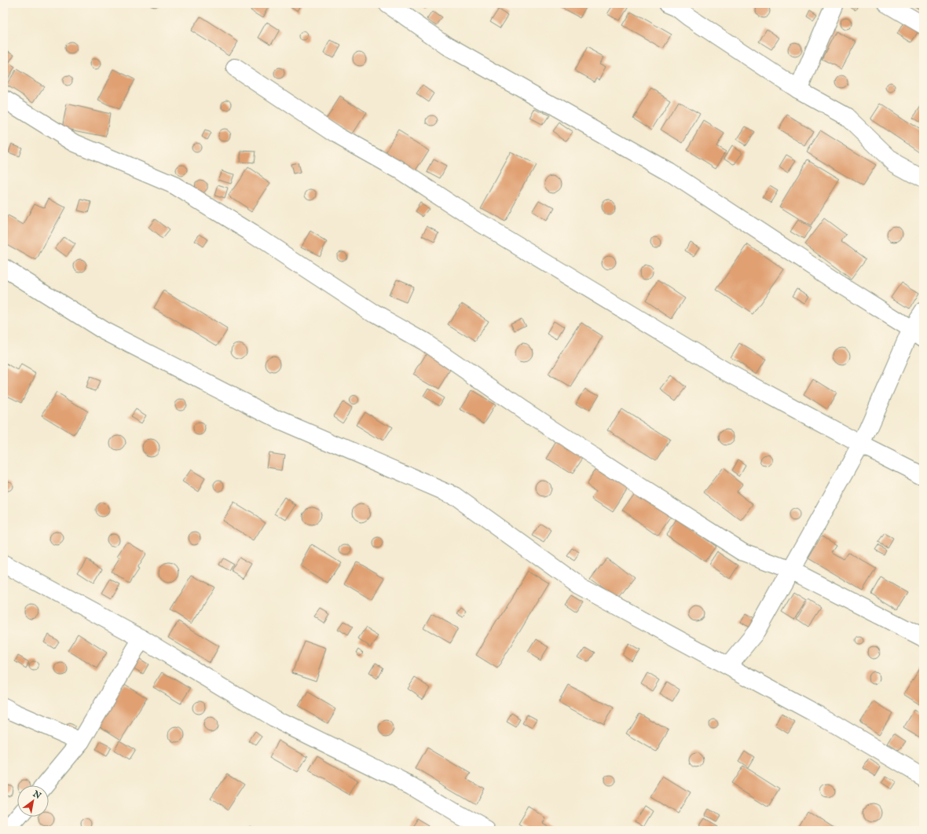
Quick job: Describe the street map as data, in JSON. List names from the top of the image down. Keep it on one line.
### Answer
{"north":"top right"}
